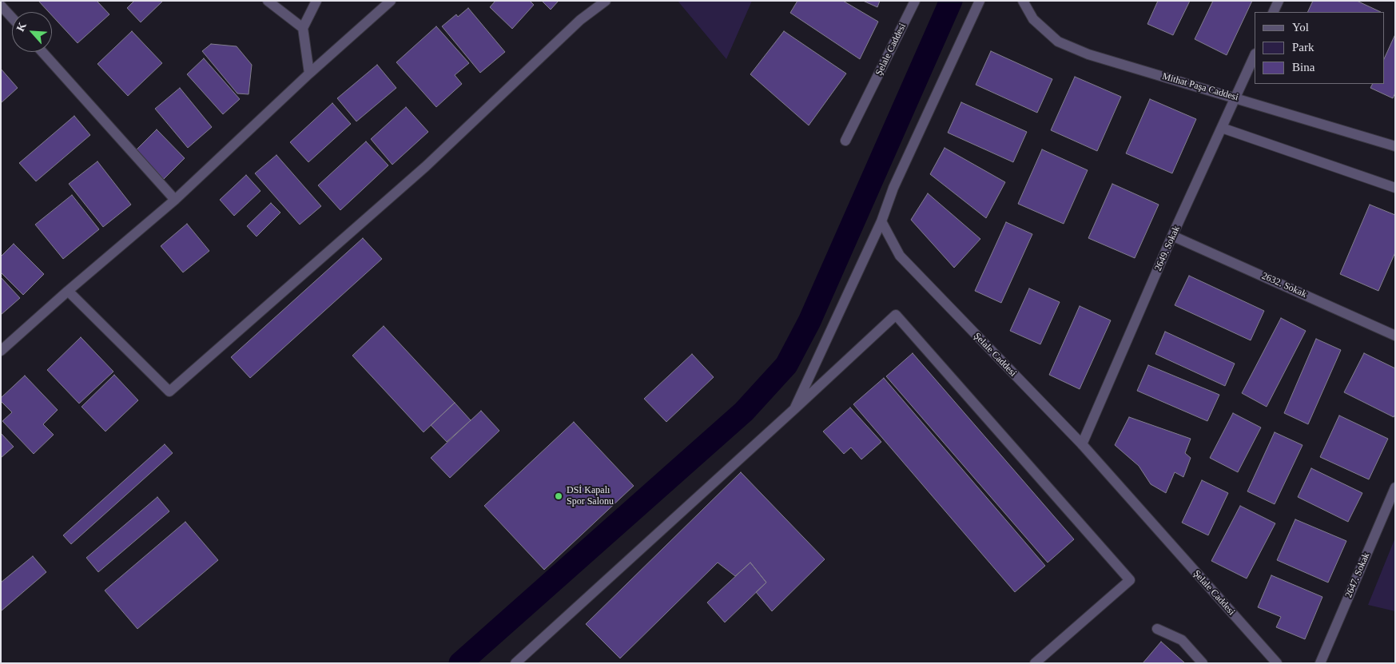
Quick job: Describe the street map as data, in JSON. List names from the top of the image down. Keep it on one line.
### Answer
{"streets":{"street":["Şelale Caddesi","Mithat Paşa Caddesi","2649. Sokak","2632. Sokak","2647. Sokak"]},"crossings":[["Şelale Caddesi","2649. Sokak"],["Mithat Paşa Caddesi","2649. Sokak"],["2649. Sokak","2632. Sokak"]],"places":["DSİ Kapalı Spor Salonu"],"legend":["Yol","Park","Bina"],"north":"top left"}
